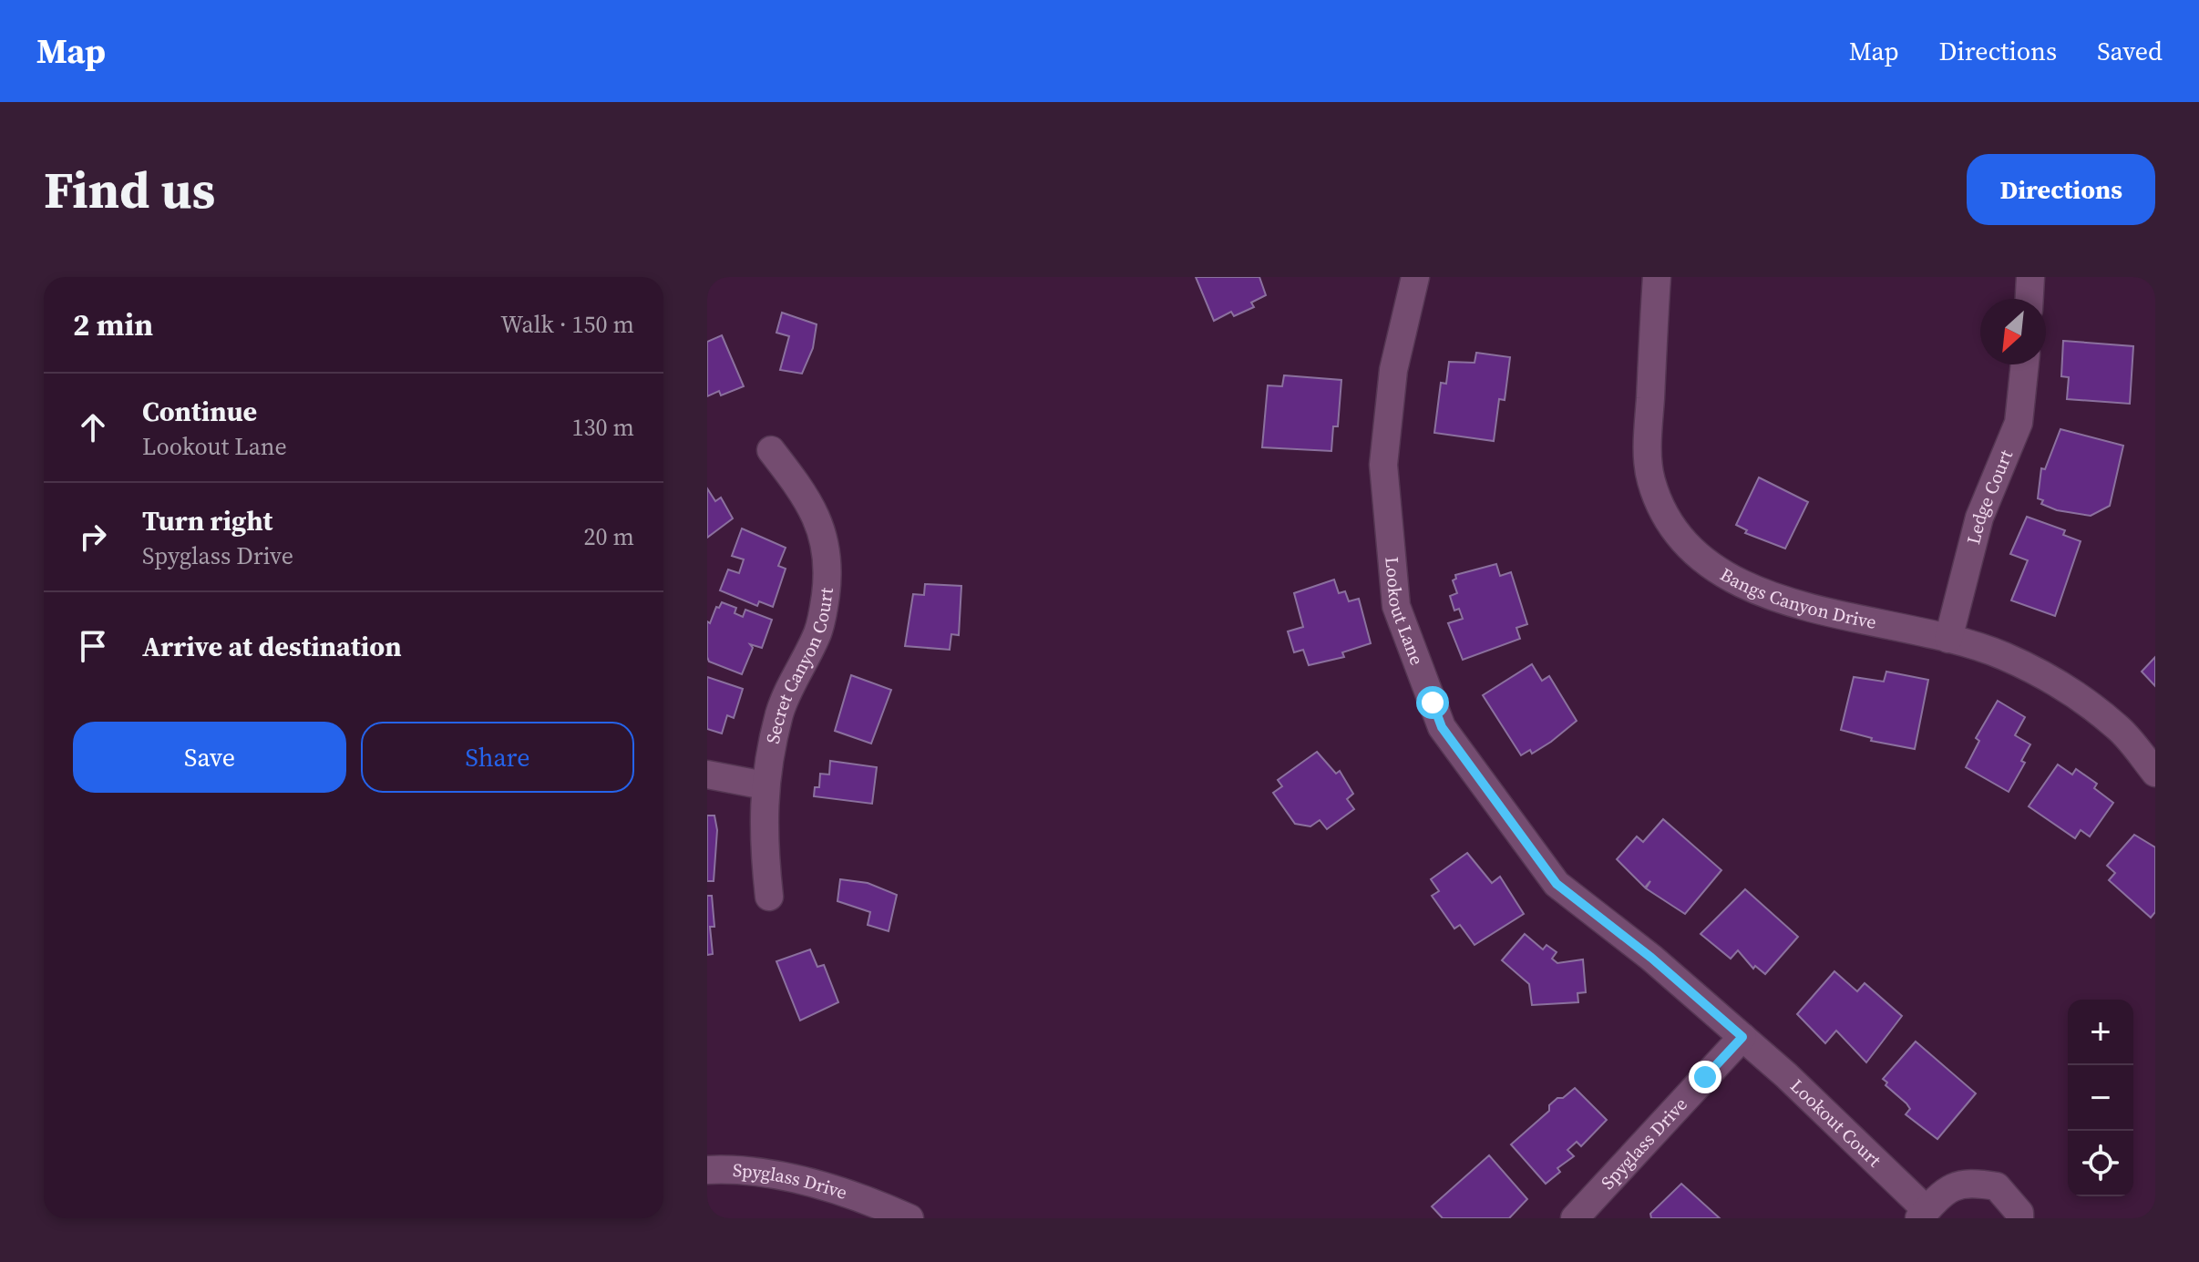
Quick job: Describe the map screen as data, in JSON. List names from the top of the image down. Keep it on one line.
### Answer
{"streets":{"street":["Ledge Court","Bangs Canyon Drive","Lookout Lane","Secret Canyon Court","Lookout Court","Spyglass Drive"]},"crossings":[["Ledge Court","Bangs Canyon Drive"],["Lookout Lane","Lookout Court"],["Lookout Lane","Spyglass Drive"],["Lookout Court","Spyglass Drive"]],"north":"bottom left","page":{"header":"Map","nav":["Map","Directions","Saved"],"buttons":["Directions",["Save","Share"]],"title":"Find us","heading":["2 min","Walk · 150 m"],"list":[["Continue","Lookout Lane","130 m"],["Turn right","Spyglass Drive","20 m"],"Arrive at destination"],"map_buttons":["+","−"]}}
